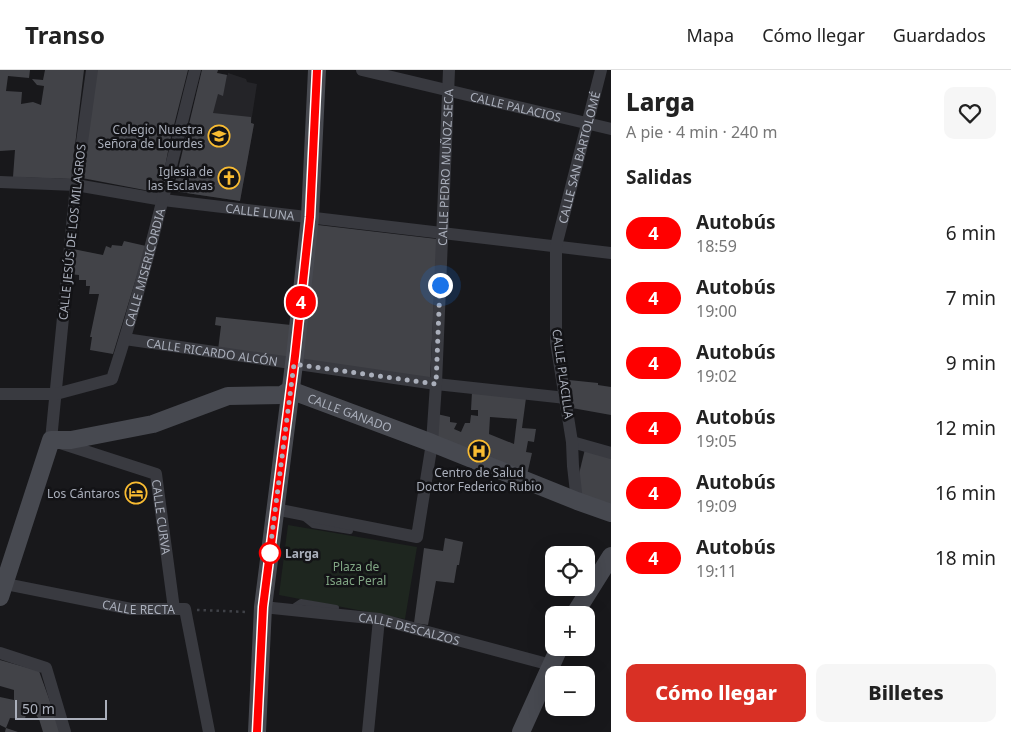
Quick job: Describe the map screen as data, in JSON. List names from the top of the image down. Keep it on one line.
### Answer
{"streets":{"street":["CALLE PALACIOS","CALLE SAN BARTOLOMÉ","CALLE PEDRO MUÑOZ SECA","CALLE LUNA","CALLE JESÚS DE LOS MILAGROS","CALLE MISERICORDIA","CALLE RICARDO ALCÓN","CALLE PLACILLA","CALLE GANADO","CALLE CURVA","CALLE RECTA","CALLE DESCALZOS"]},"crossings":[["CALLE PALACIOS","CALLE SAN BARTOLOMÉ"],["CALLE PALACIOS","CALLE PEDRO MUÑOZ SECA"],["CALLE SAN BARTOLOMÉ","CALLE LUNA"],["CALLE SAN BARTOLOMÉ","CALLE PLACILLA"],["CALLE PEDRO MUÑOZ SECA","CALLE LUNA"],["CALLE PEDRO MUÑOZ SECA","CALLE RICARDO ALCÓN"],["CALLE PEDRO MUÑOZ SECA","CALLE GANADO"],["CALLE LUNA","CALLE JESÚS DE LOS MILAGROS"],["CALLE LUNA","CALLE MISERICORDIA"],["CALLE LUNA","CALLE PLACILLA"],["CALLE JESÚS DE LOS MILAGROS","CALLE MISERICORDIA"],["CALLE JESÚS DE LOS MILAGROS","CALLE CURVA"],["CALLE MISERICORDIA","CALLE RICARDO ALCÓN"],["CALLE RICARDO ALCÓN","CALLE PLACILLA"],["CALLE PLACILLA","CALLE GANADO"],["CALLE CURVA","CALLE RECTA"]],"parks":["Plaza de Isaac Peral"],"places":{"school or university":["Colegio Nuestra Señora de Lourdes"],"church":["Iglesia de las Esclavas"],"hospital":["Centro de Salud Doctor Federico Rubio"],"hotel":["Los Cántaros"],"other":["Larga"]},"lines":["bus line 4"],"scale_bar":"50 m","page":{"header":"Transo","nav":["Mapa","Cómo llegar","Guardados"],"on_map":"4","heading":[["Larga","A pie · 4 min · 240 m"],"Salidas"],"list":[{"mark":"4","name":"Autobús","note":"18:59","value":"6 min"},{"mark":"4","name":"Autobús","note":"19:00","value":"7 min"},{"mark":"4","name":"Autobús","note":"19:02","value":"9 min"},{"mark":"4","name":"Autobús","note":"19:05","value":"12 min"},{"mark":"4","name":"Autobús","note":"19:09","value":"16 min"},{"mark":"4","name":"Autobús","note":"19:11","value":"18 min"}],"map_buttons":["+","−"],"buttons":["Cómo llegar","Billetes"],"scale":"50 m"}}
